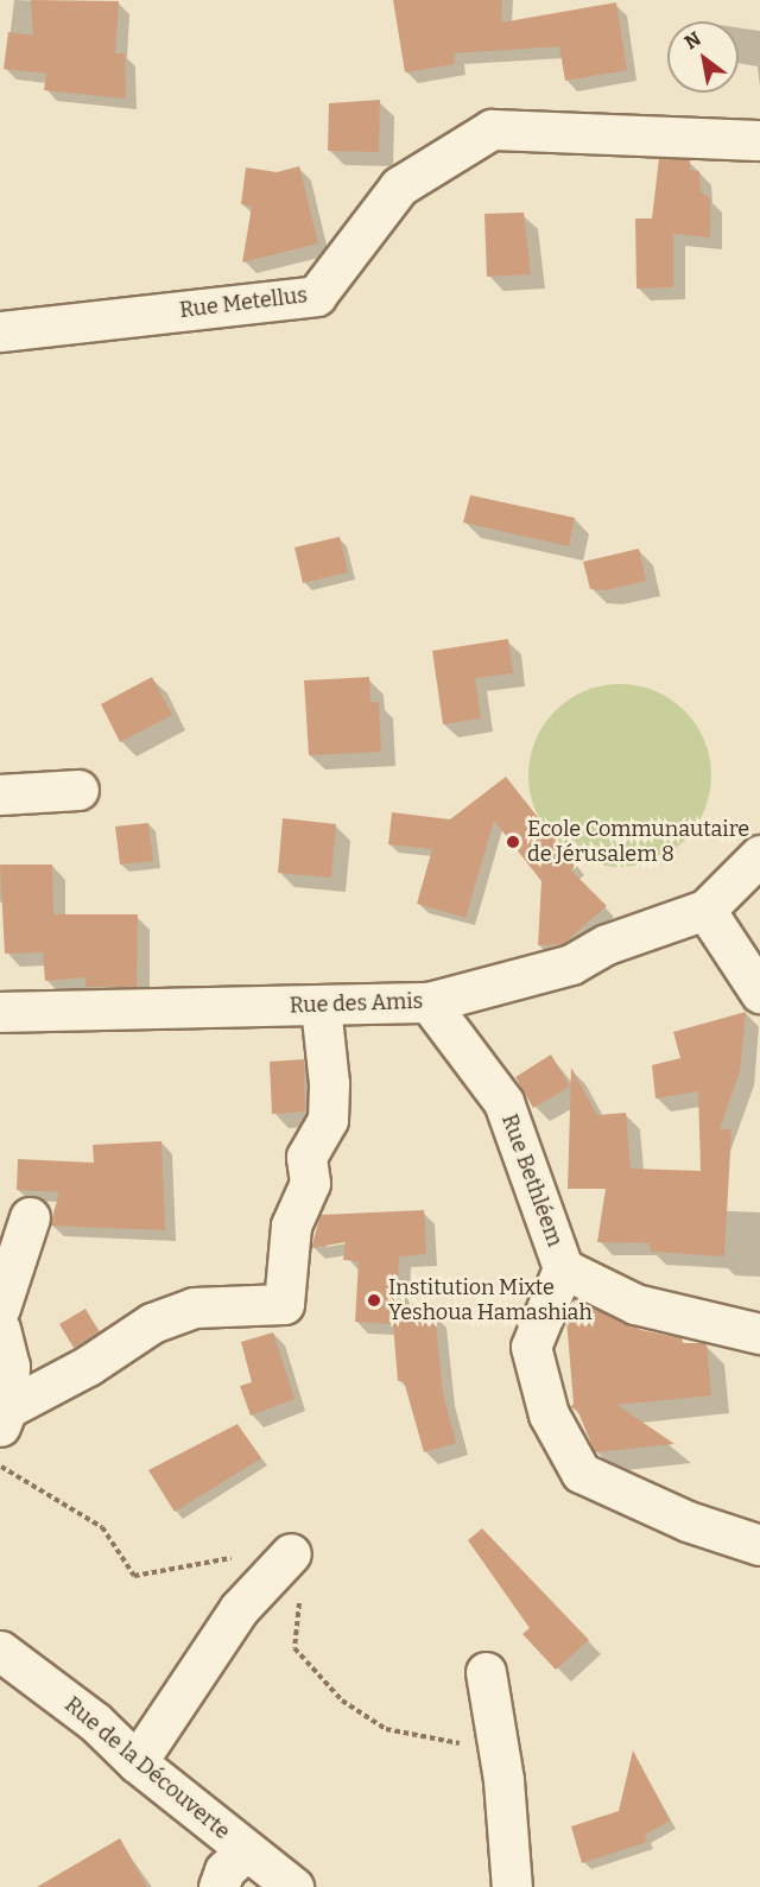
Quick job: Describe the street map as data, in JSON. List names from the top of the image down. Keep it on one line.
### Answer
{"streets":{"street":["Rue Metellus","Rue des Amis","Rue Bethléem","Rue de la Découverte"]},"crossings":[["Rue des Amis","Rue Bethléem"]],"places":["Ecole Communautaire de Jérusalem 8","Institution Mixte Yeshoua Hamashiah"],"north":"top left"}
